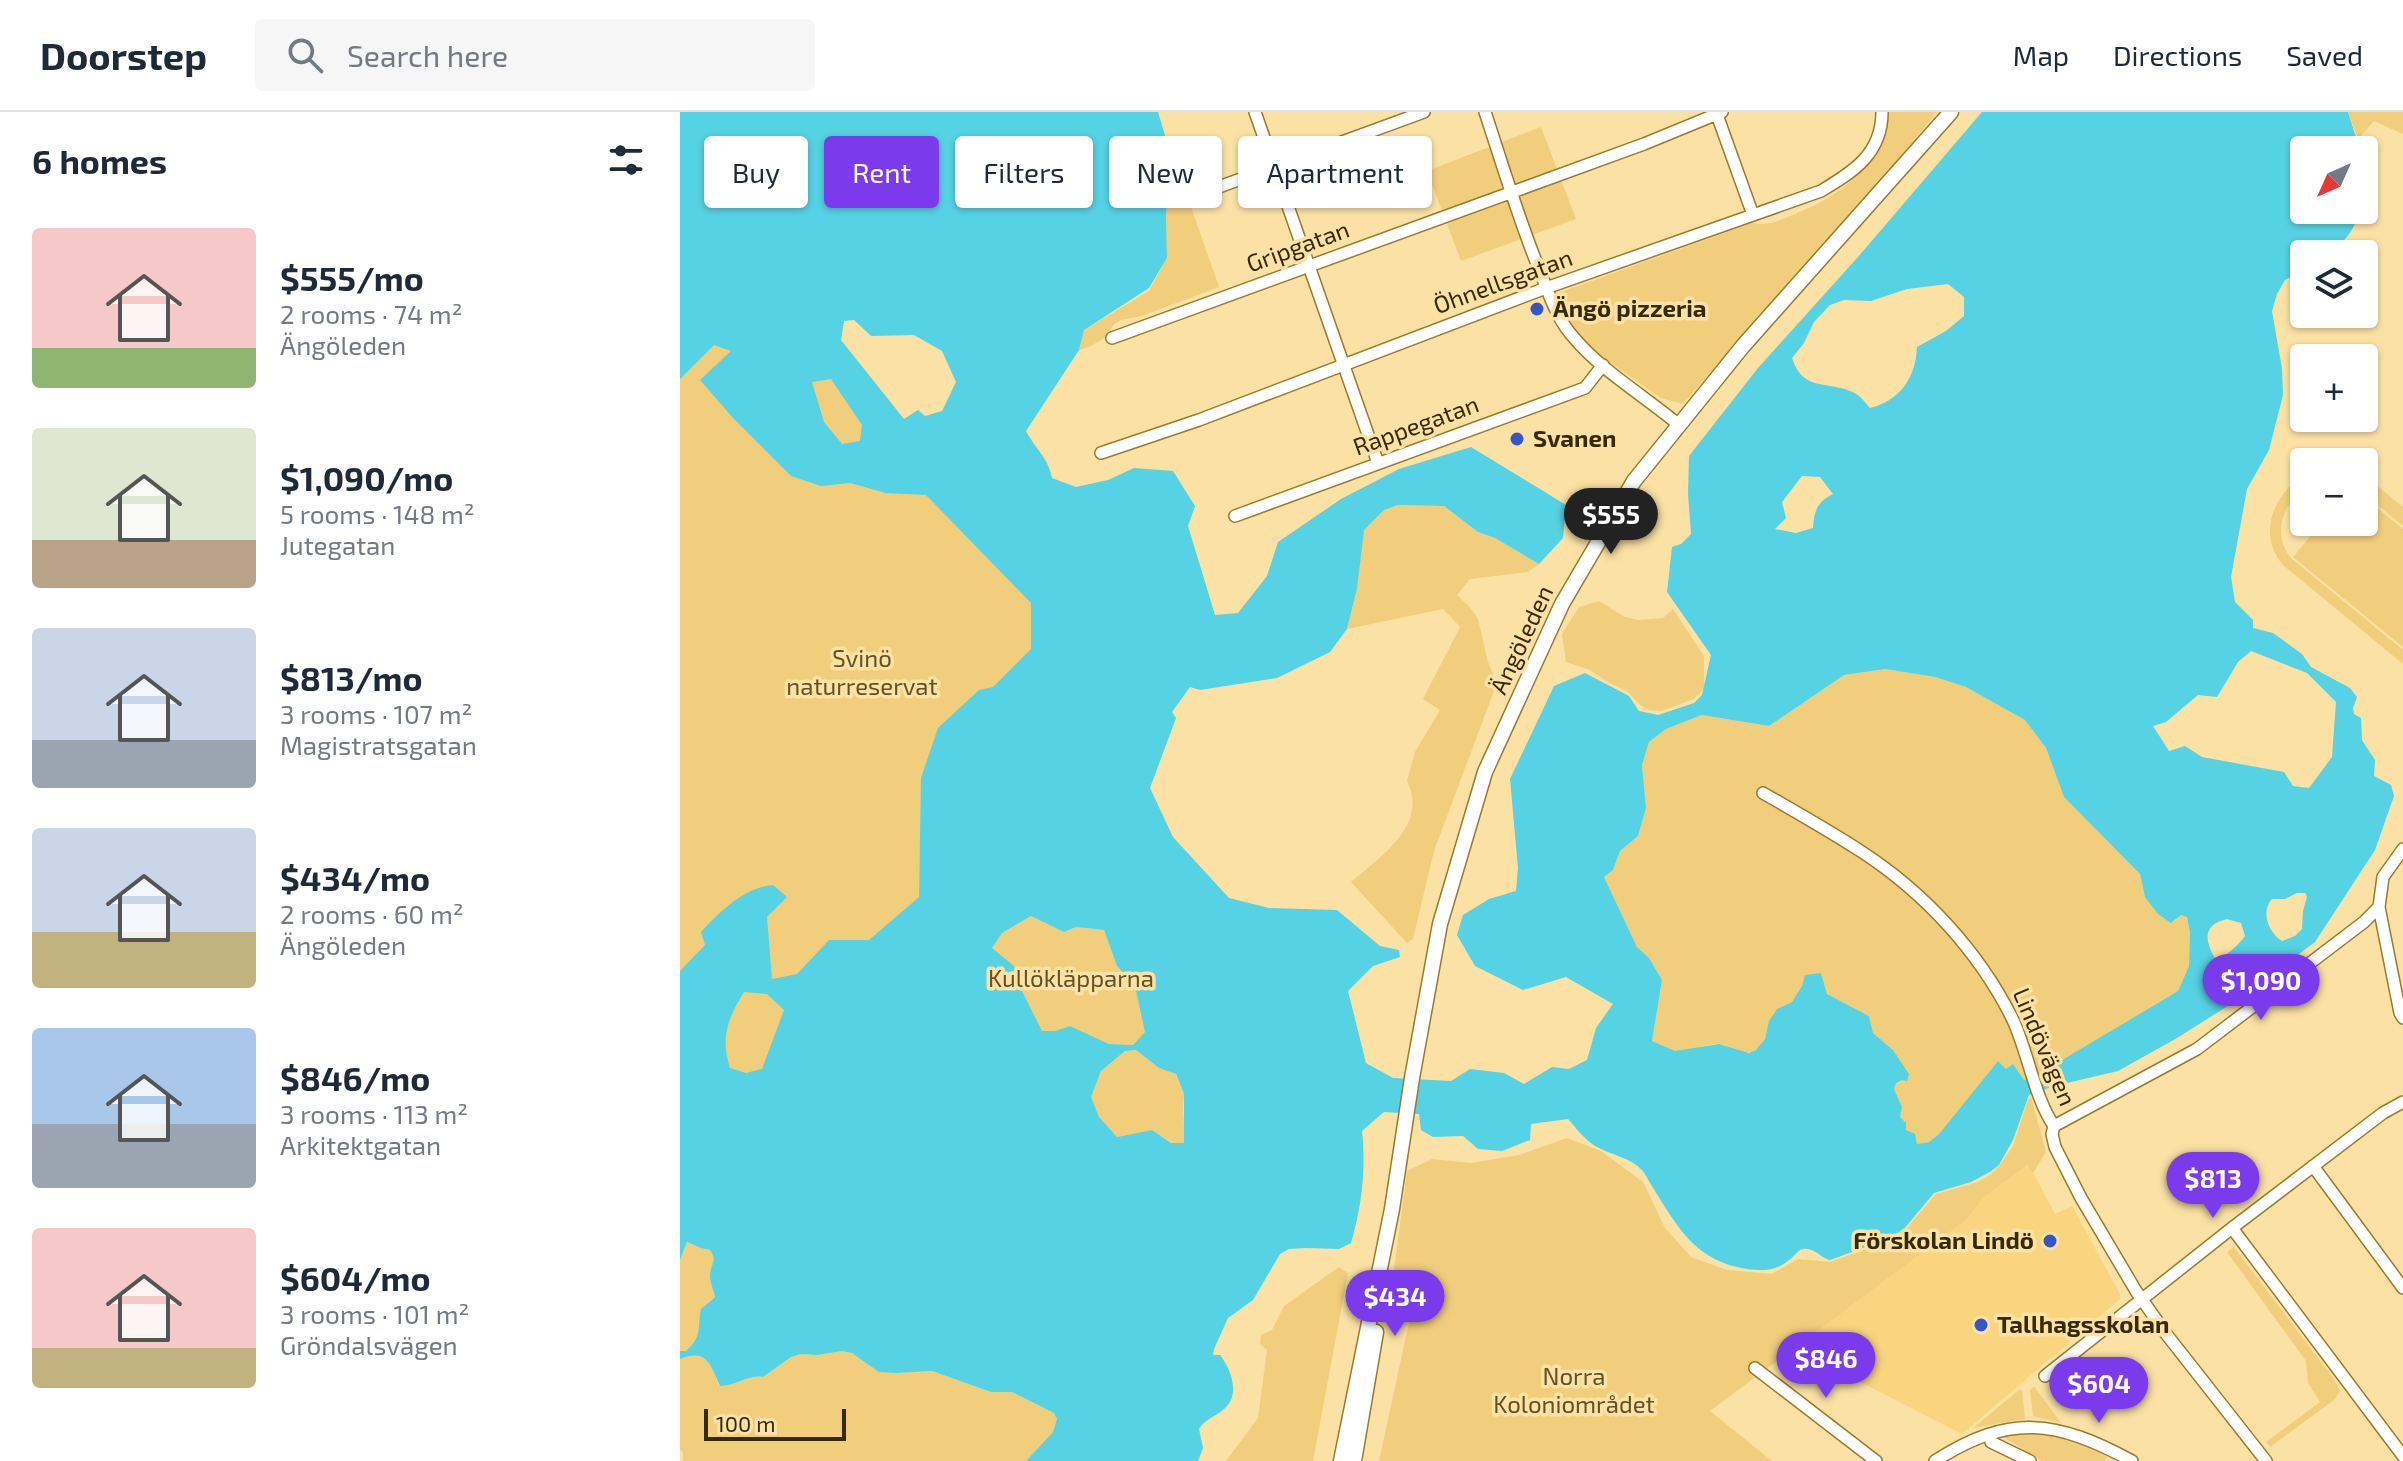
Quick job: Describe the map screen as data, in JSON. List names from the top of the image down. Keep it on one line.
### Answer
{"streets":{"main road":["Ängöleden"],"street":["Gripgatan","Öhnellsgatan","Rappegatan","Lindövägen"]},"parks":["Svinö naturreservat","Kullökläpparna","Norra Koloniområdet"],"places":["Ängö pizzeria","Svanen","Förskolan Lindö","Tallhagsskolan"],"scale_bar":"100 m","north":"bottom left","page":{"header":"Doorstep","search":"Search here","nav":["Map","Directions","Saved"],"heading":"6 homes","map_buttons":["+","−"],"chip":["Buy","Rent","Filters","New","Apartment"],"list":[{"name":"$555/mo","note":"2 rooms · 74 m² · Ängöleden"},{"name":"$1,090/mo","note":"5 rooms · 148 m² · Jutegatan"},{"name":"$813/mo","note":"3 rooms · 107 m² · Magistratsgatan"},{"name":"$434/mo","note":"2 rooms · 60 m² · Ängöleden"},{"name":"$846/mo","note":"3 rooms · 113 m² · Arkitektgatan"},{"name":"$604/mo","note":"3 rooms · 101 m² · Gröndalsvägen"}],"price":["$555","$1,090","$813","$434","$846","$604"],"scale":"100 m"}}
